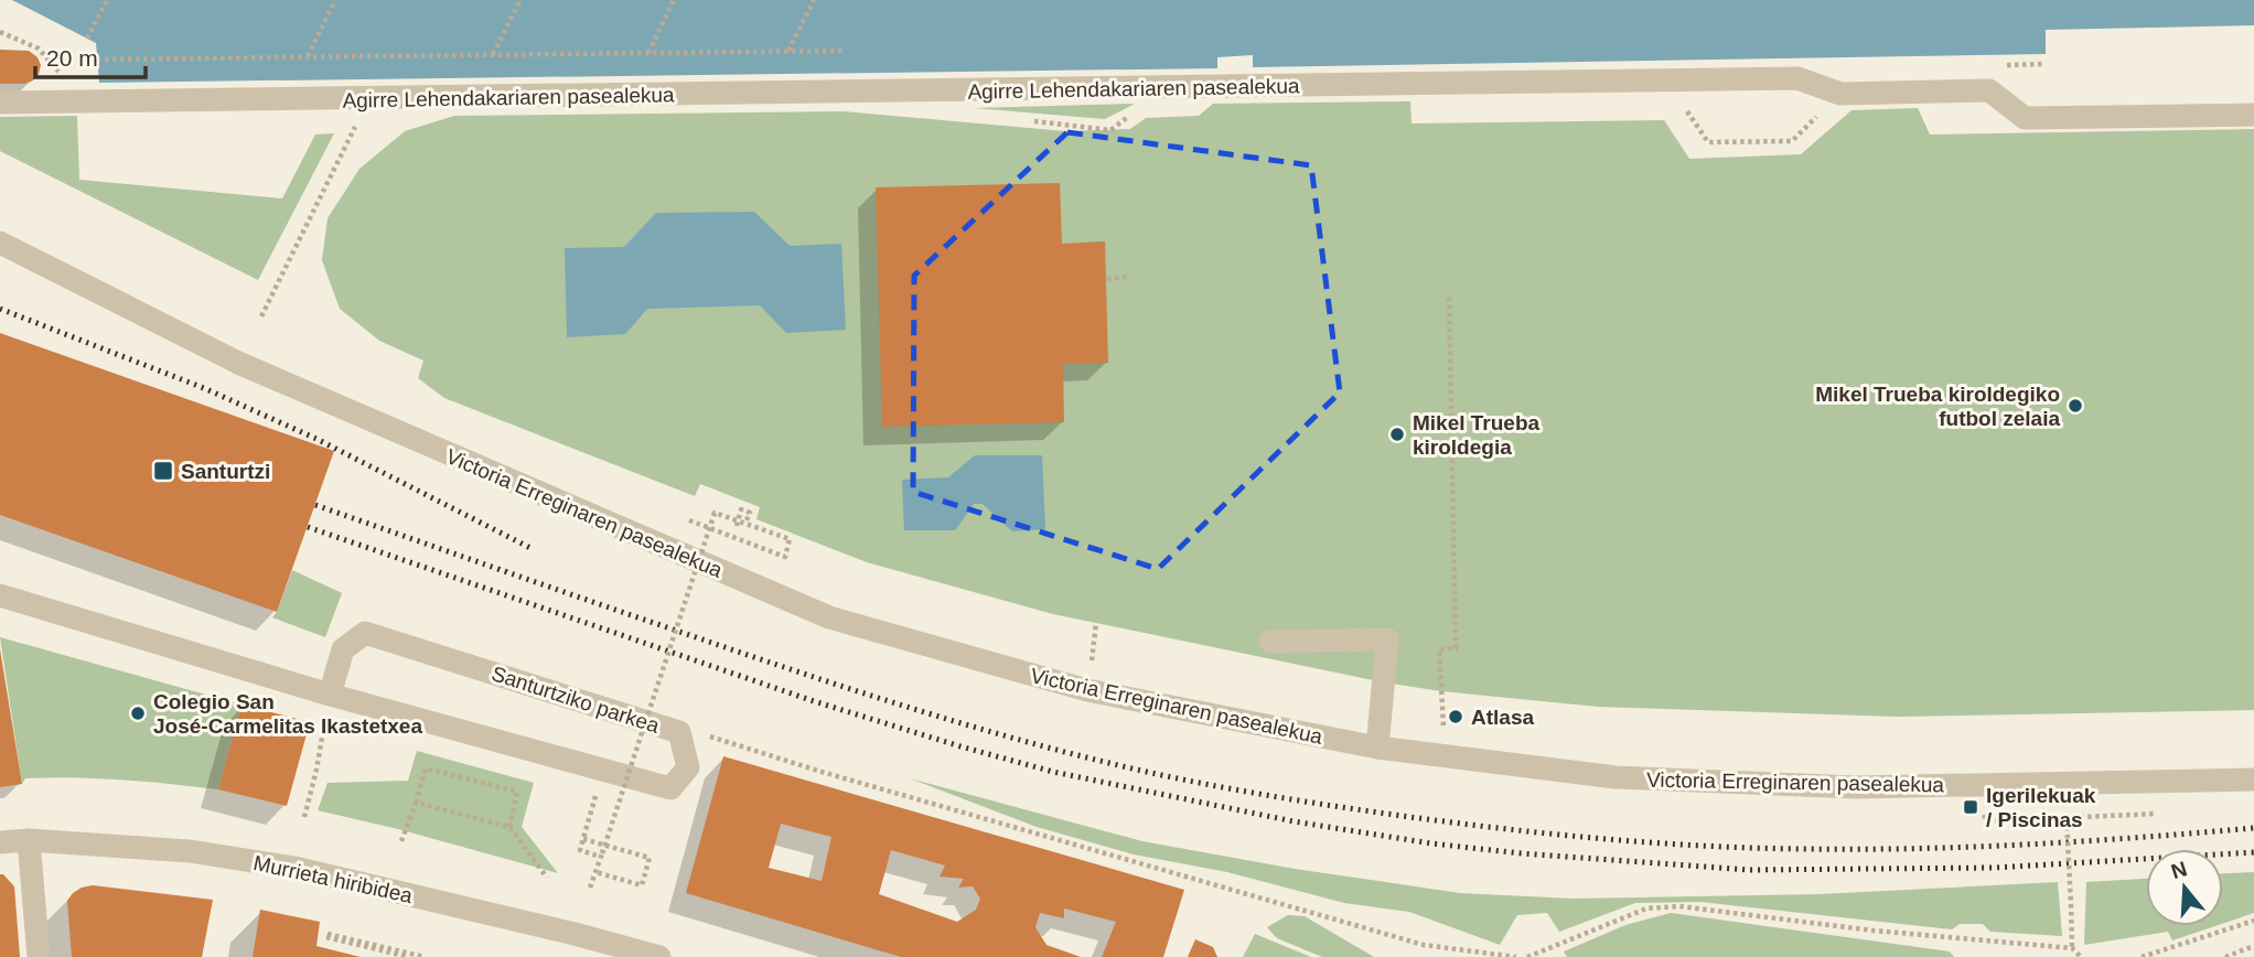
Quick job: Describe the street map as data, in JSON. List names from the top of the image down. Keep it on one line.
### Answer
{"streets":{"street":["Agirre Lehendakariaren pasealekua","Victoria Erreginaren pasealekua","Santurtziko parkea","Murrieta hiribidea"]},"places":{"other":["Mikel Trueba kiroldegiko futbol zelaia","Mikel Trueba kiroldegia","Colegio San José-Carmelitas Ikastetxea","Atlasa"],"transit":["Santurtzi","Igerilekuak / Piscinas"]},"scale_bar":"20 m","north":"top"}
